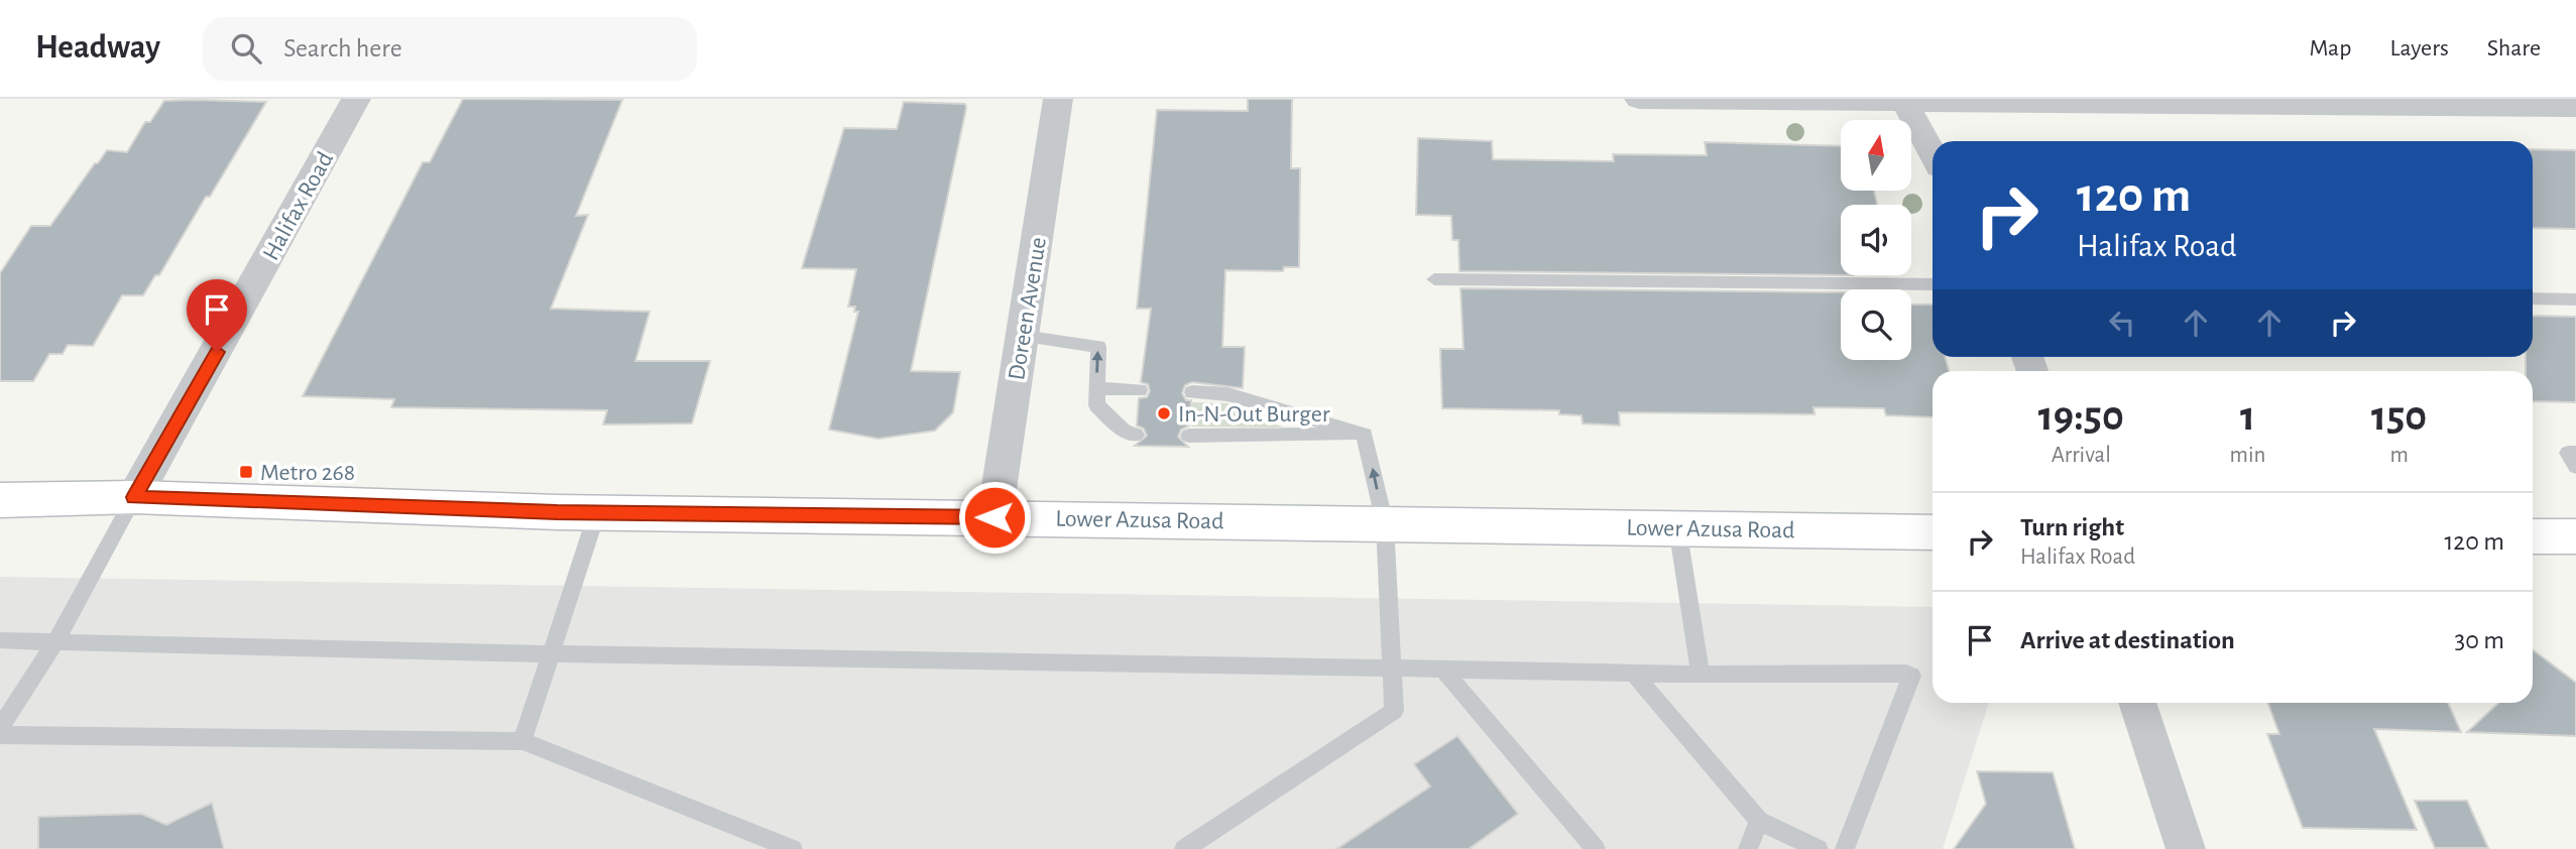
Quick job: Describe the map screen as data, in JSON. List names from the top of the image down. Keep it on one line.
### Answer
{"streets":{"main road":["Lower Azusa Road"],"street":["Halifax Road","Doreen Avenue"]},"crossings":[["Halifax Road","Lower Azusa Road"],["Doreen Avenue","Lower Azusa Road"]],"places":{"other":["In-N-Out Burger"],"transit":["Metro 268"]},"north":"top","page":{"header":"Headway","search":"Search here","nav":["Map","Layers","Share"],"turn":["120 m","Halifax Road"],"eta":["19:50","Arrival","1","min","150","m"],"list":[{"name":"Turn right","note":"Halifax Road","value":"120 m"},{"name":"Arrive at destination","value":"30 m"}]}}
